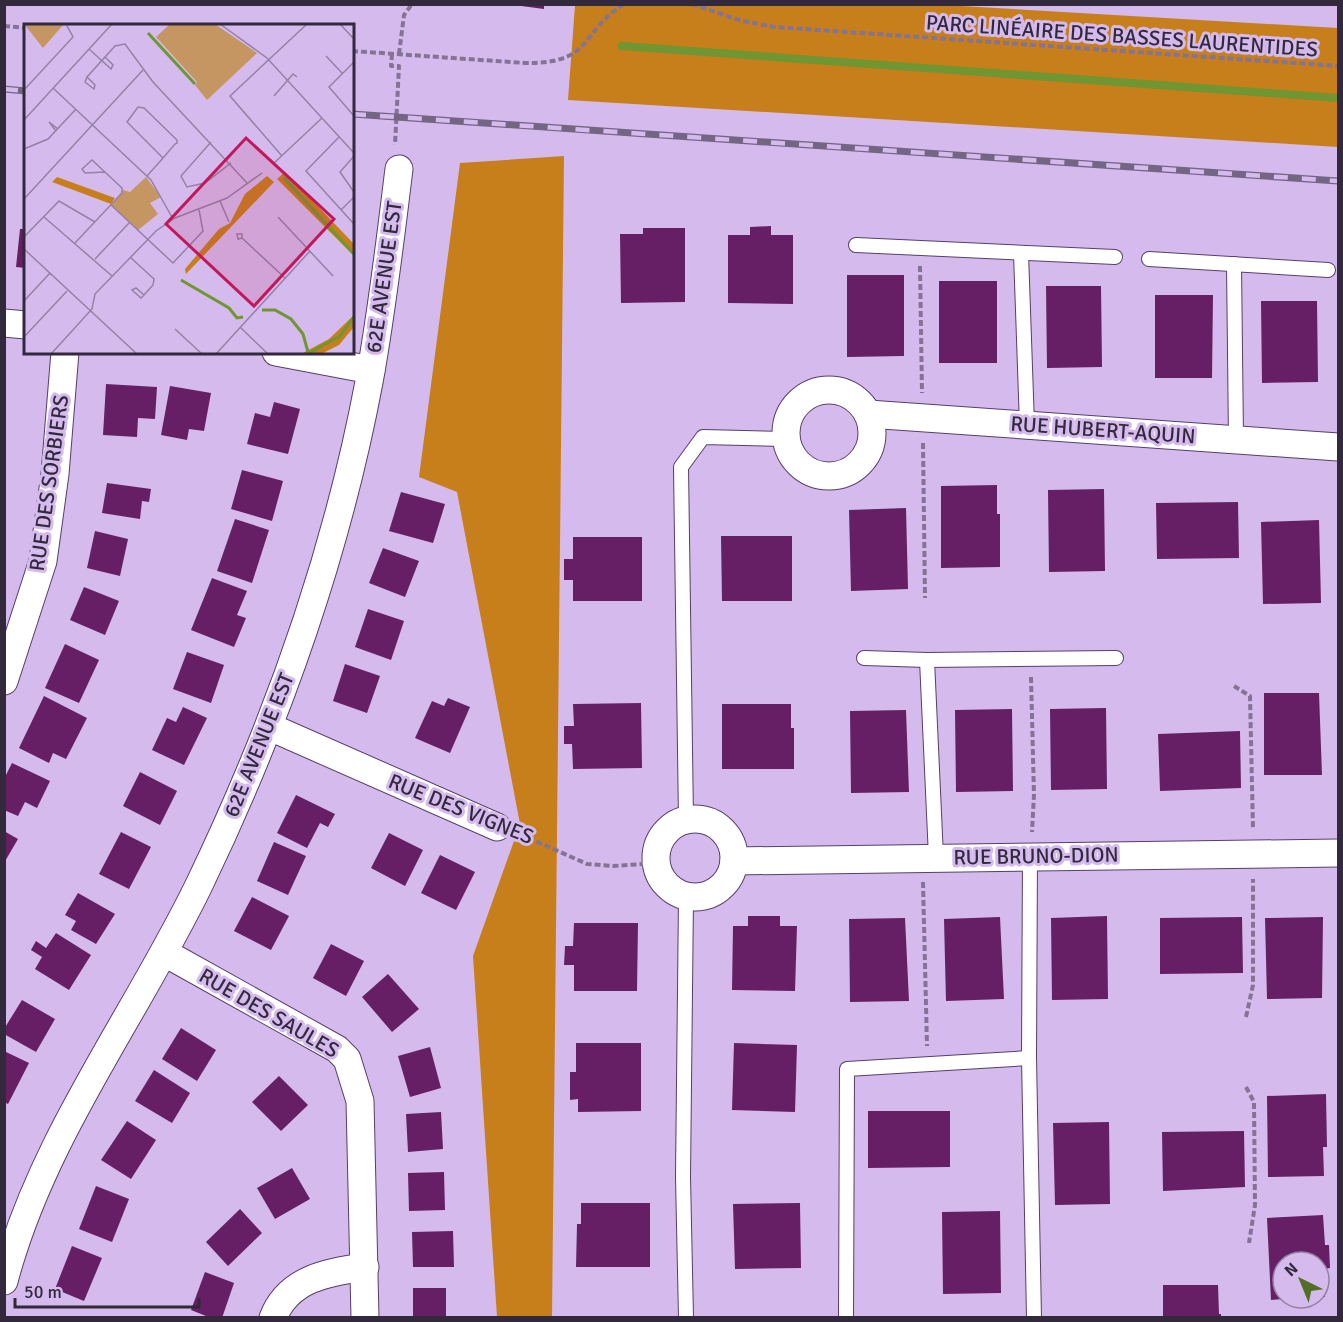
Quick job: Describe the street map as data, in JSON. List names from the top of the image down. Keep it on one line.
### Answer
{"streets":{"street":["62E AVENUE EST","RUE HUBERT-AQUIN","RUE DES SORBIERS","RUE DES VIGNES","RUE BRUNO-DION","RUE DES SAULES"],"path":["PARC LINÉAIRE DES BASSES LAURENTIDES"]},"crossings":[["62E AVENUE EST","RUE DES VIGNES"],["62E AVENUE EST","RUE DES SAULES"],["RUE DES VIGNES","RUE BRUNO-DION"]],"scale_bar":"50 m","north":"top left"}
